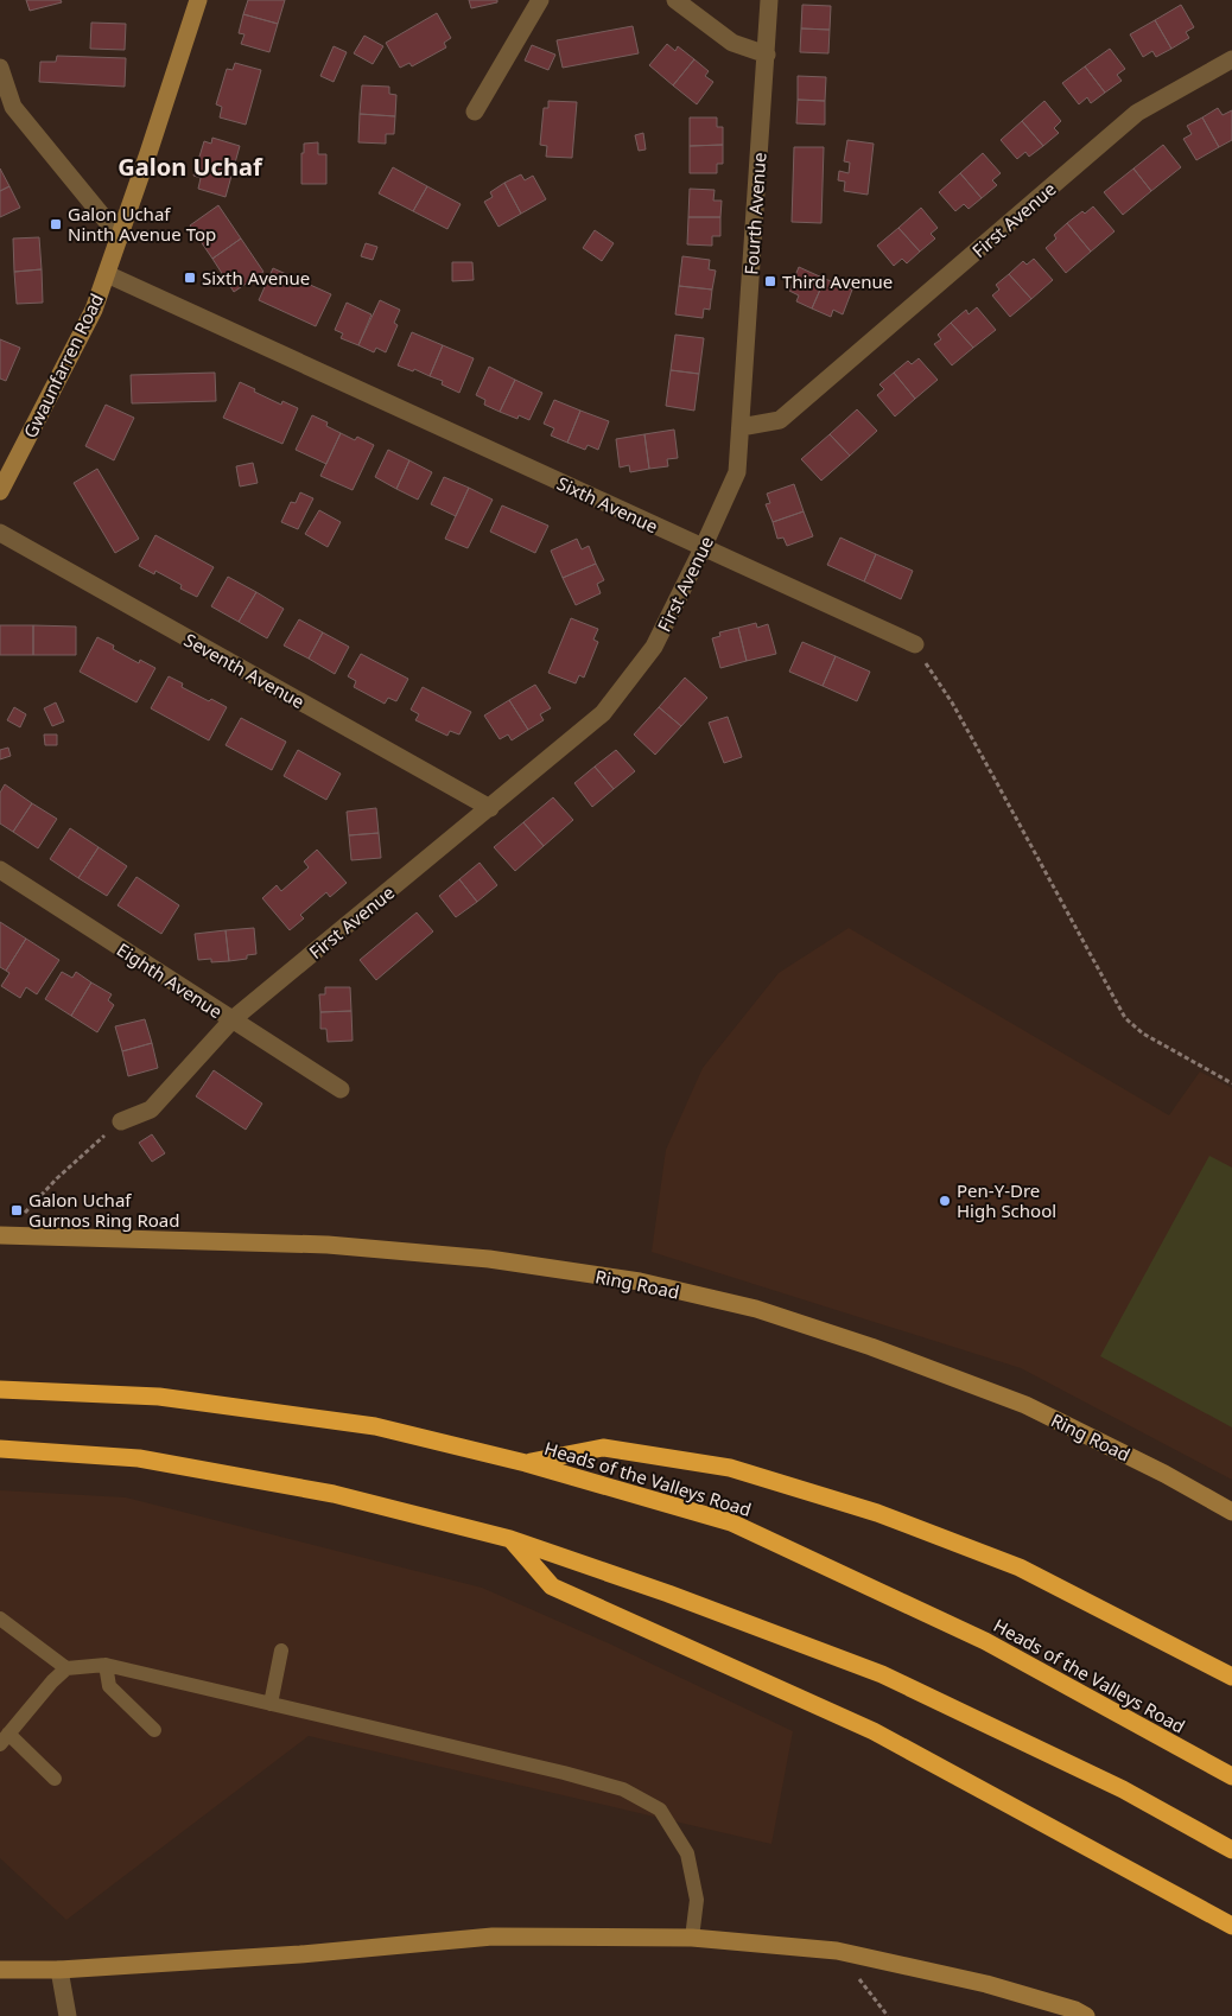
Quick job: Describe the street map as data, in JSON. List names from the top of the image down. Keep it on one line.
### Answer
{"streets":{"highway":["Heads of the Valleys Road"],"street":["Fourth Avenue","First Avenue","Gwaunfarren Road","Sixth Avenue","Seventh Avenue","Eighth Avenue","Ring Road"]},"crossings":[["Fourth Avenue","First Avenue"],["First Avenue","Sixth Avenue"],["First Avenue","Seventh Avenue"],["First Avenue","Eighth Avenue"],["Gwaunfarren Road","Sixth Avenue"]],"districts":["Galon Uchaf"],"places":{"transit":["Galon Uchaf Ninth Avenue Top","Sixth Avenue","Third Avenue","Galon Uchaf Gurnos Ring Road"],"other":["Pen-Y-Dre High School"]}}
